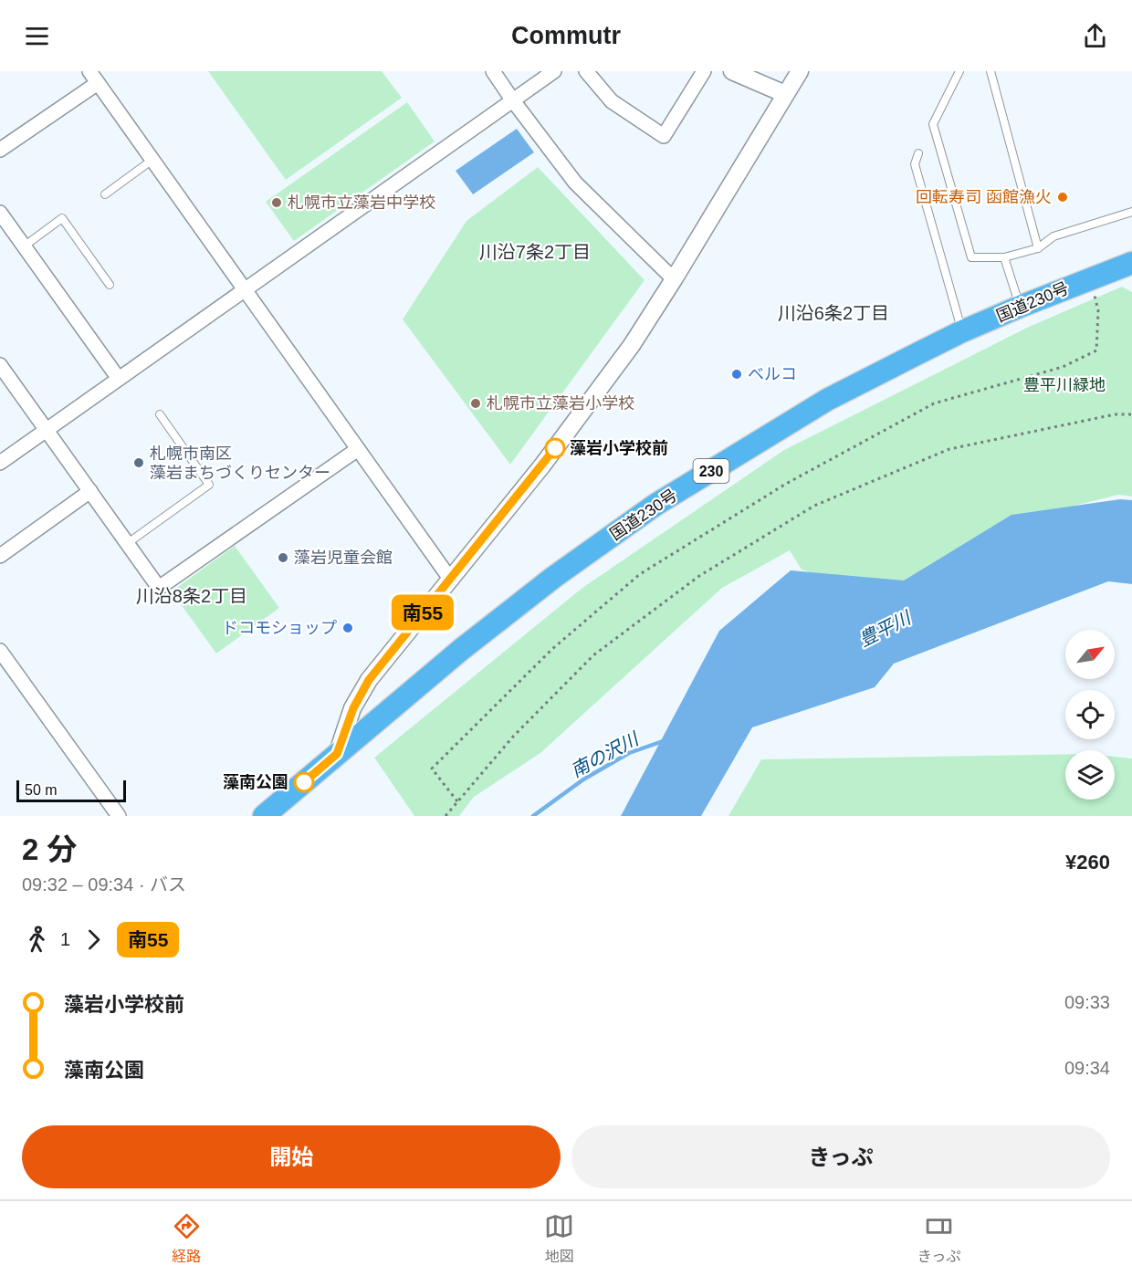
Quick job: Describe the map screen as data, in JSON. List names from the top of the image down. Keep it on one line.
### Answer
{"streets":{"highway":["国道230号","230"]},"districts":["川沿7条2丁目","川沿6条2丁目","川沿8条2丁目"],"water":["豊平川","南の沢川"],"parks":["豊平川緑地"],"places":["回転寿司 函館漁火","札幌市立藻岩中学校","ベルコ","札幌市立藻岩小学校","藻岩小学校前","札幌市南区 藻岩まちづくりセンター","藻岩児童会館","ドコモショップ","藻南公園"],"lines":["bus line 南55"],"scale_bar":"50 m","north":"top right","page":{"header":"Commutr","on_map":"南55","scale":"50 m","heading":["2 分","09:32 – 09:34 · バス","¥260"],"legs":["1","南55"],"list":[{"name":"藻岩小学校前","value":"09:33"},{"name":"藻南公園","value":"09:34"}],"buttons":["開始","きっぷ"],"tabs":["経路","地図","きっぷ"]}}
